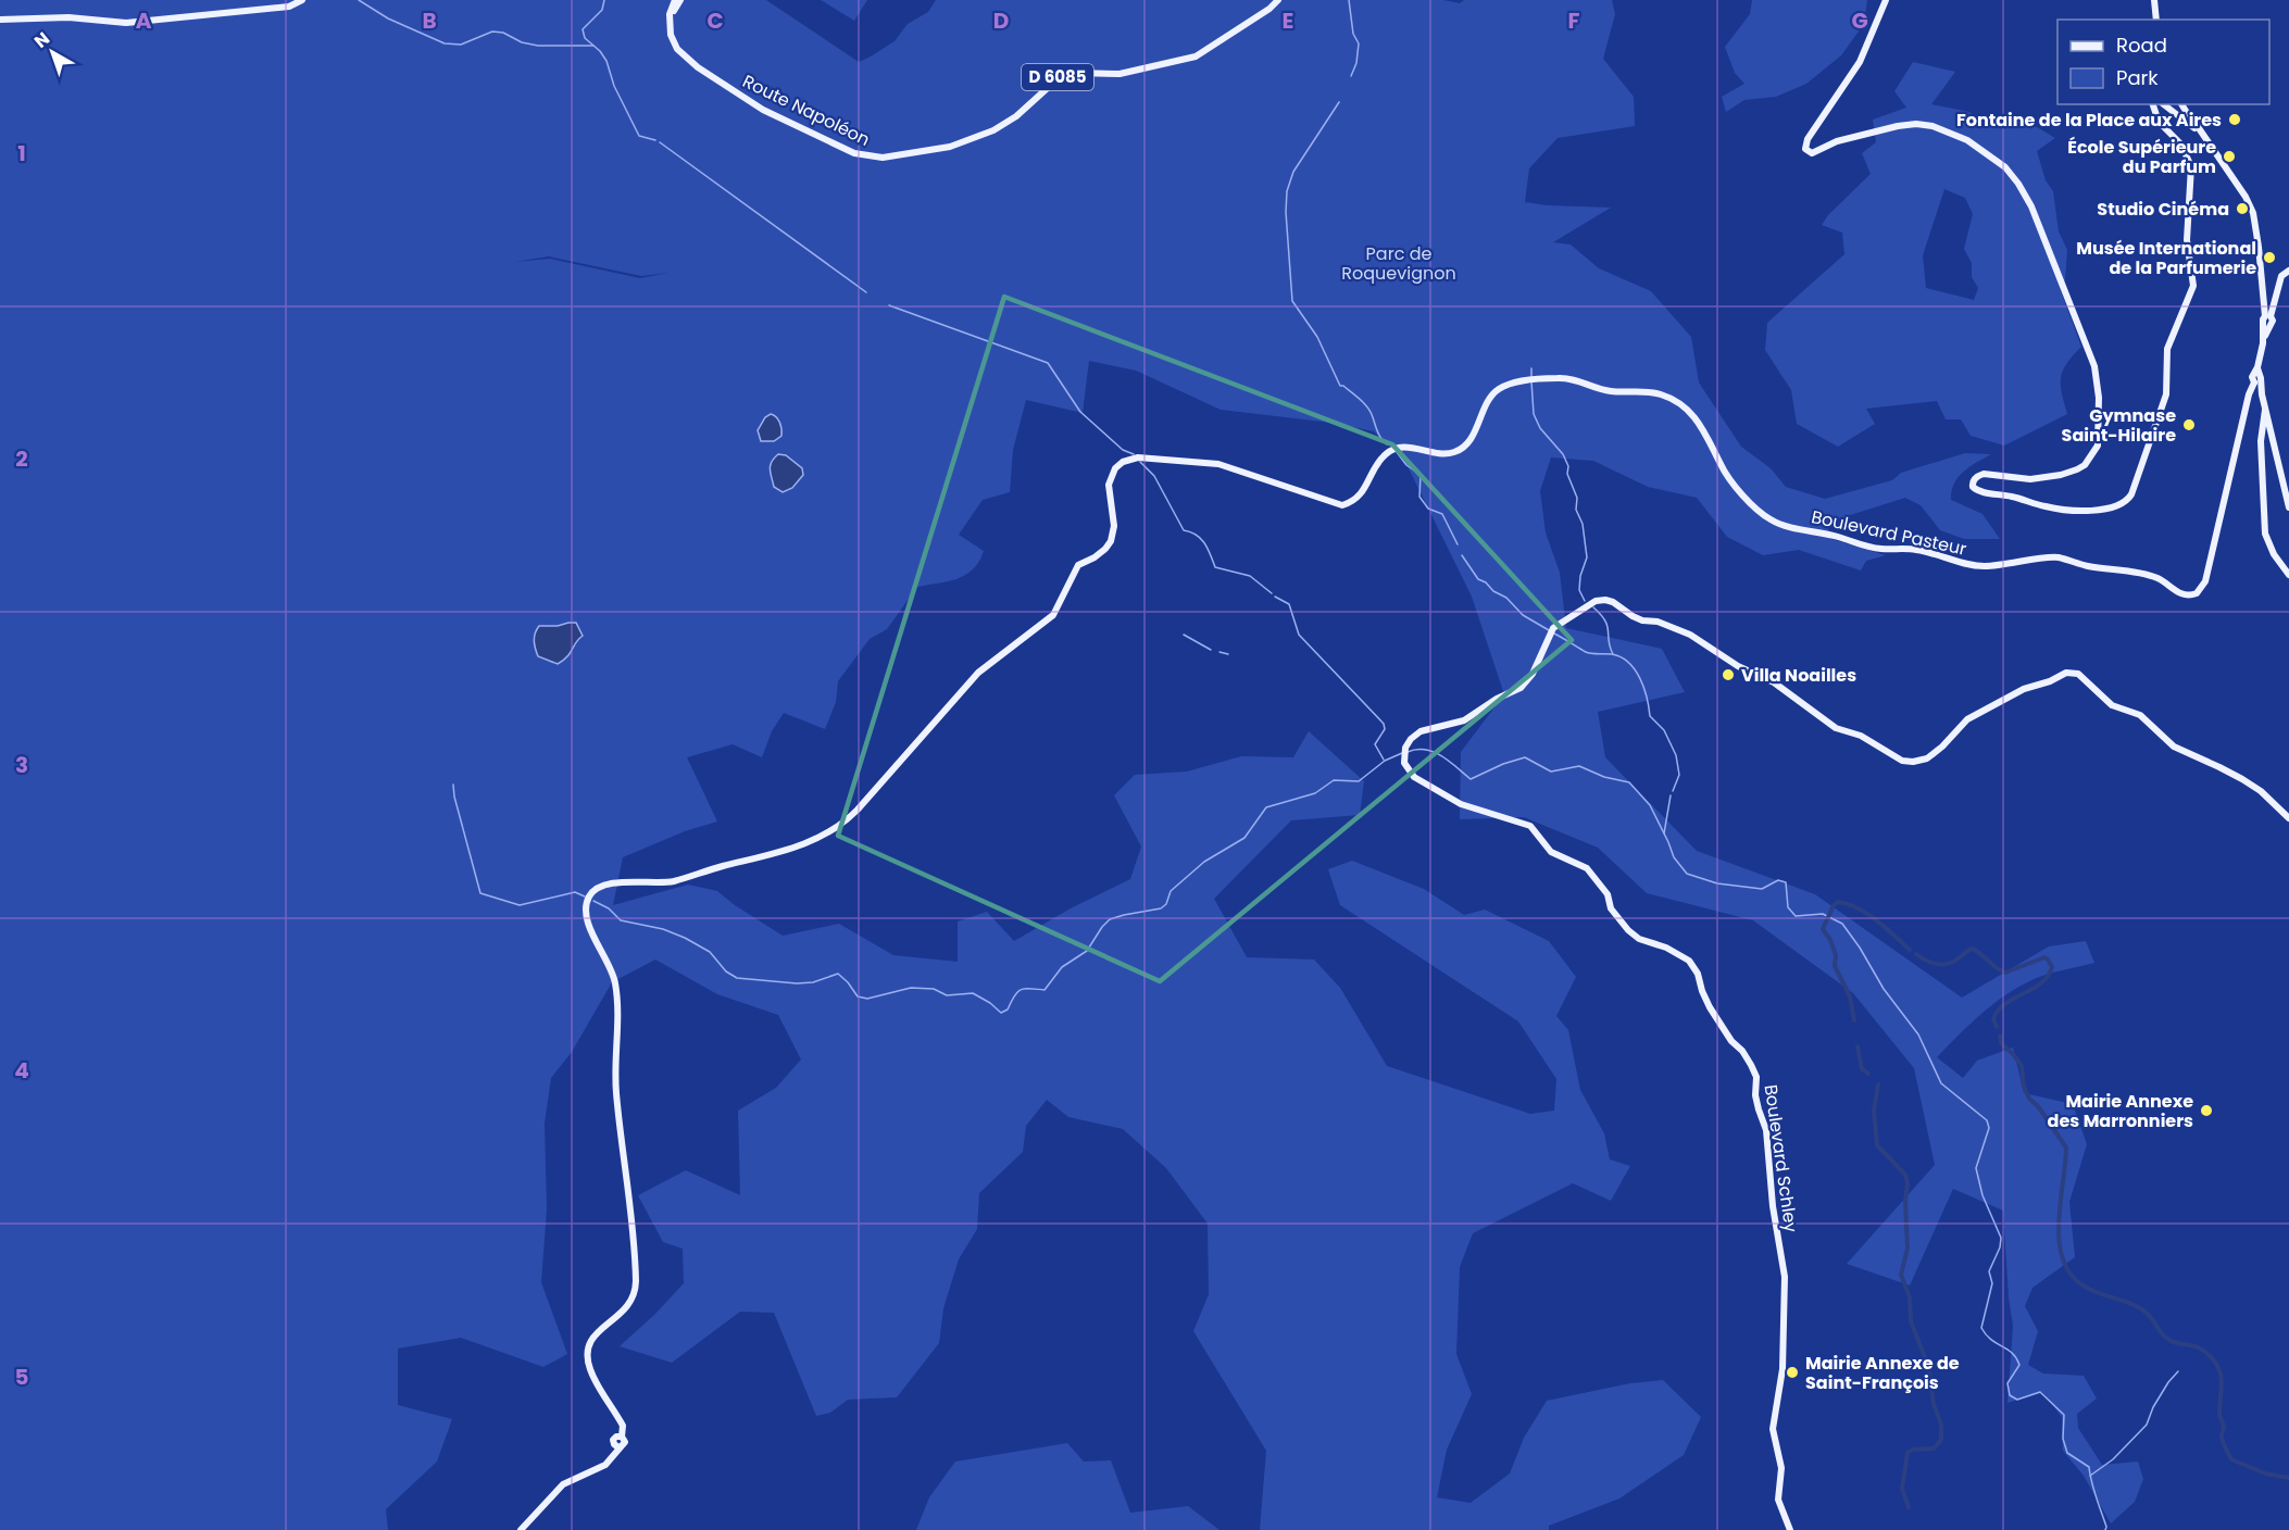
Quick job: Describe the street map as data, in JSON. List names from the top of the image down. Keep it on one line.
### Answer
{"streets":{"main road":["D 6085","Route Napoléon","Boulevard Pasteur","Boulevard Schley"]},"parks":["Parc de Roquevignon"],"places":["Fontaine de la Place aux Aires","École Supérieure du Parfum","Studio Cinéma","Musée International de la Parfumerie","Gymnase Saint-Hilaire","Villa Noailles","Mairie Annexe des Marronniers","Mairie Annexe de Saint-François"],"legend":["Road","Park"],"north":"top left","grid":{"columns":["A","B","C","D","E","F","G"],"rows":["1","2","3","4","5"]}}
